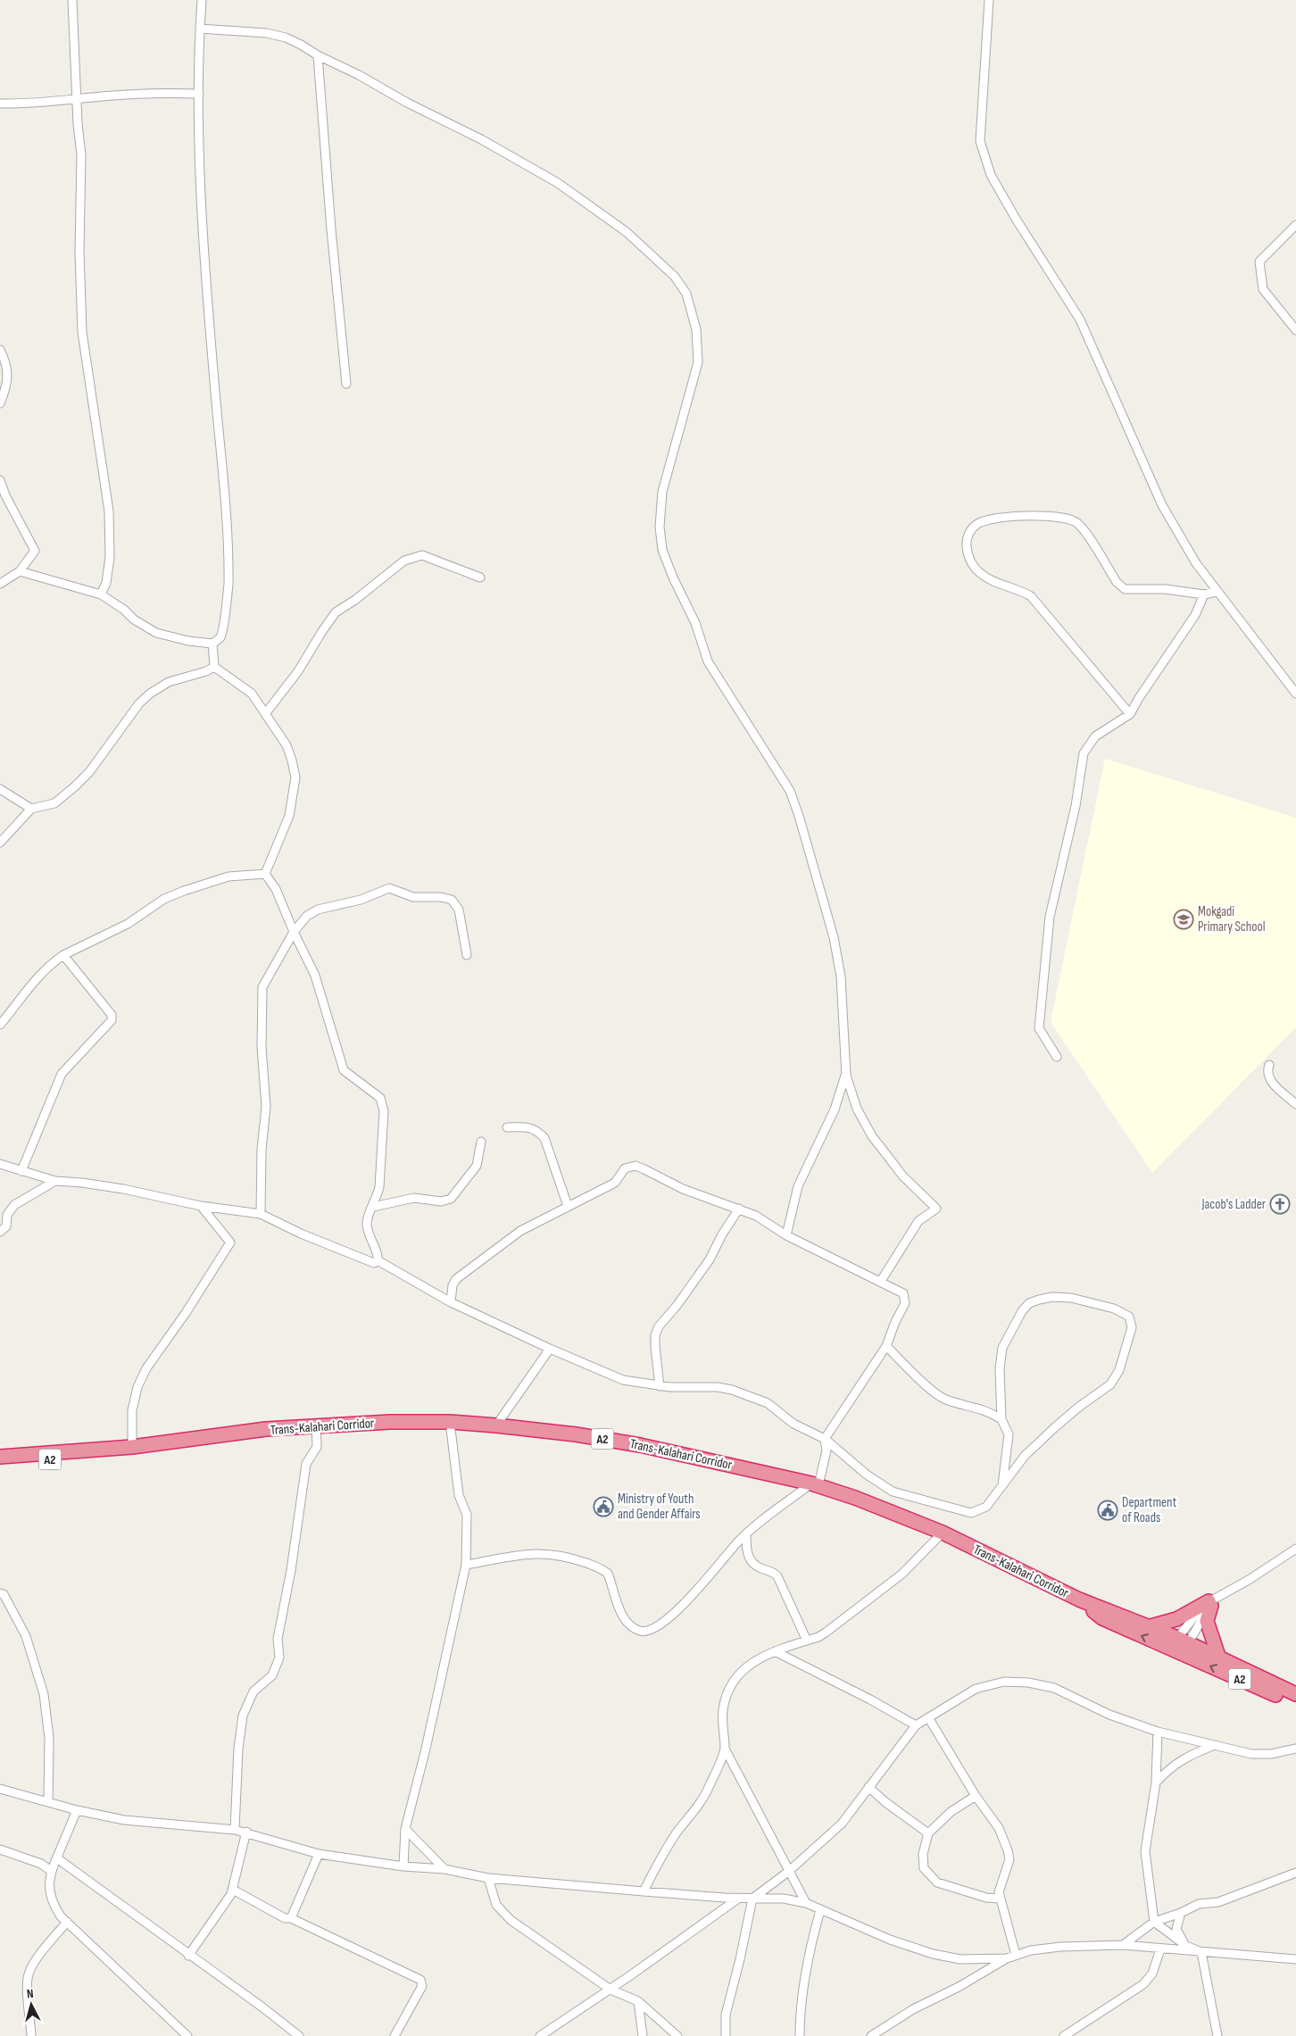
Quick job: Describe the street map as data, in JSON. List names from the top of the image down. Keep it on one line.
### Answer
{"streets":{"highway":["Trans-Kalahari Corridor","A2"]},"crossings":[["Trans-Kalahari Corridor","A2"]],"places":{"school or university":["Mokgadi Primary School"],"church":["Jacob's Ladder"],"public building":["Ministry of Youth and Gender Affairs","Department of Roads"]},"north":"top"}
